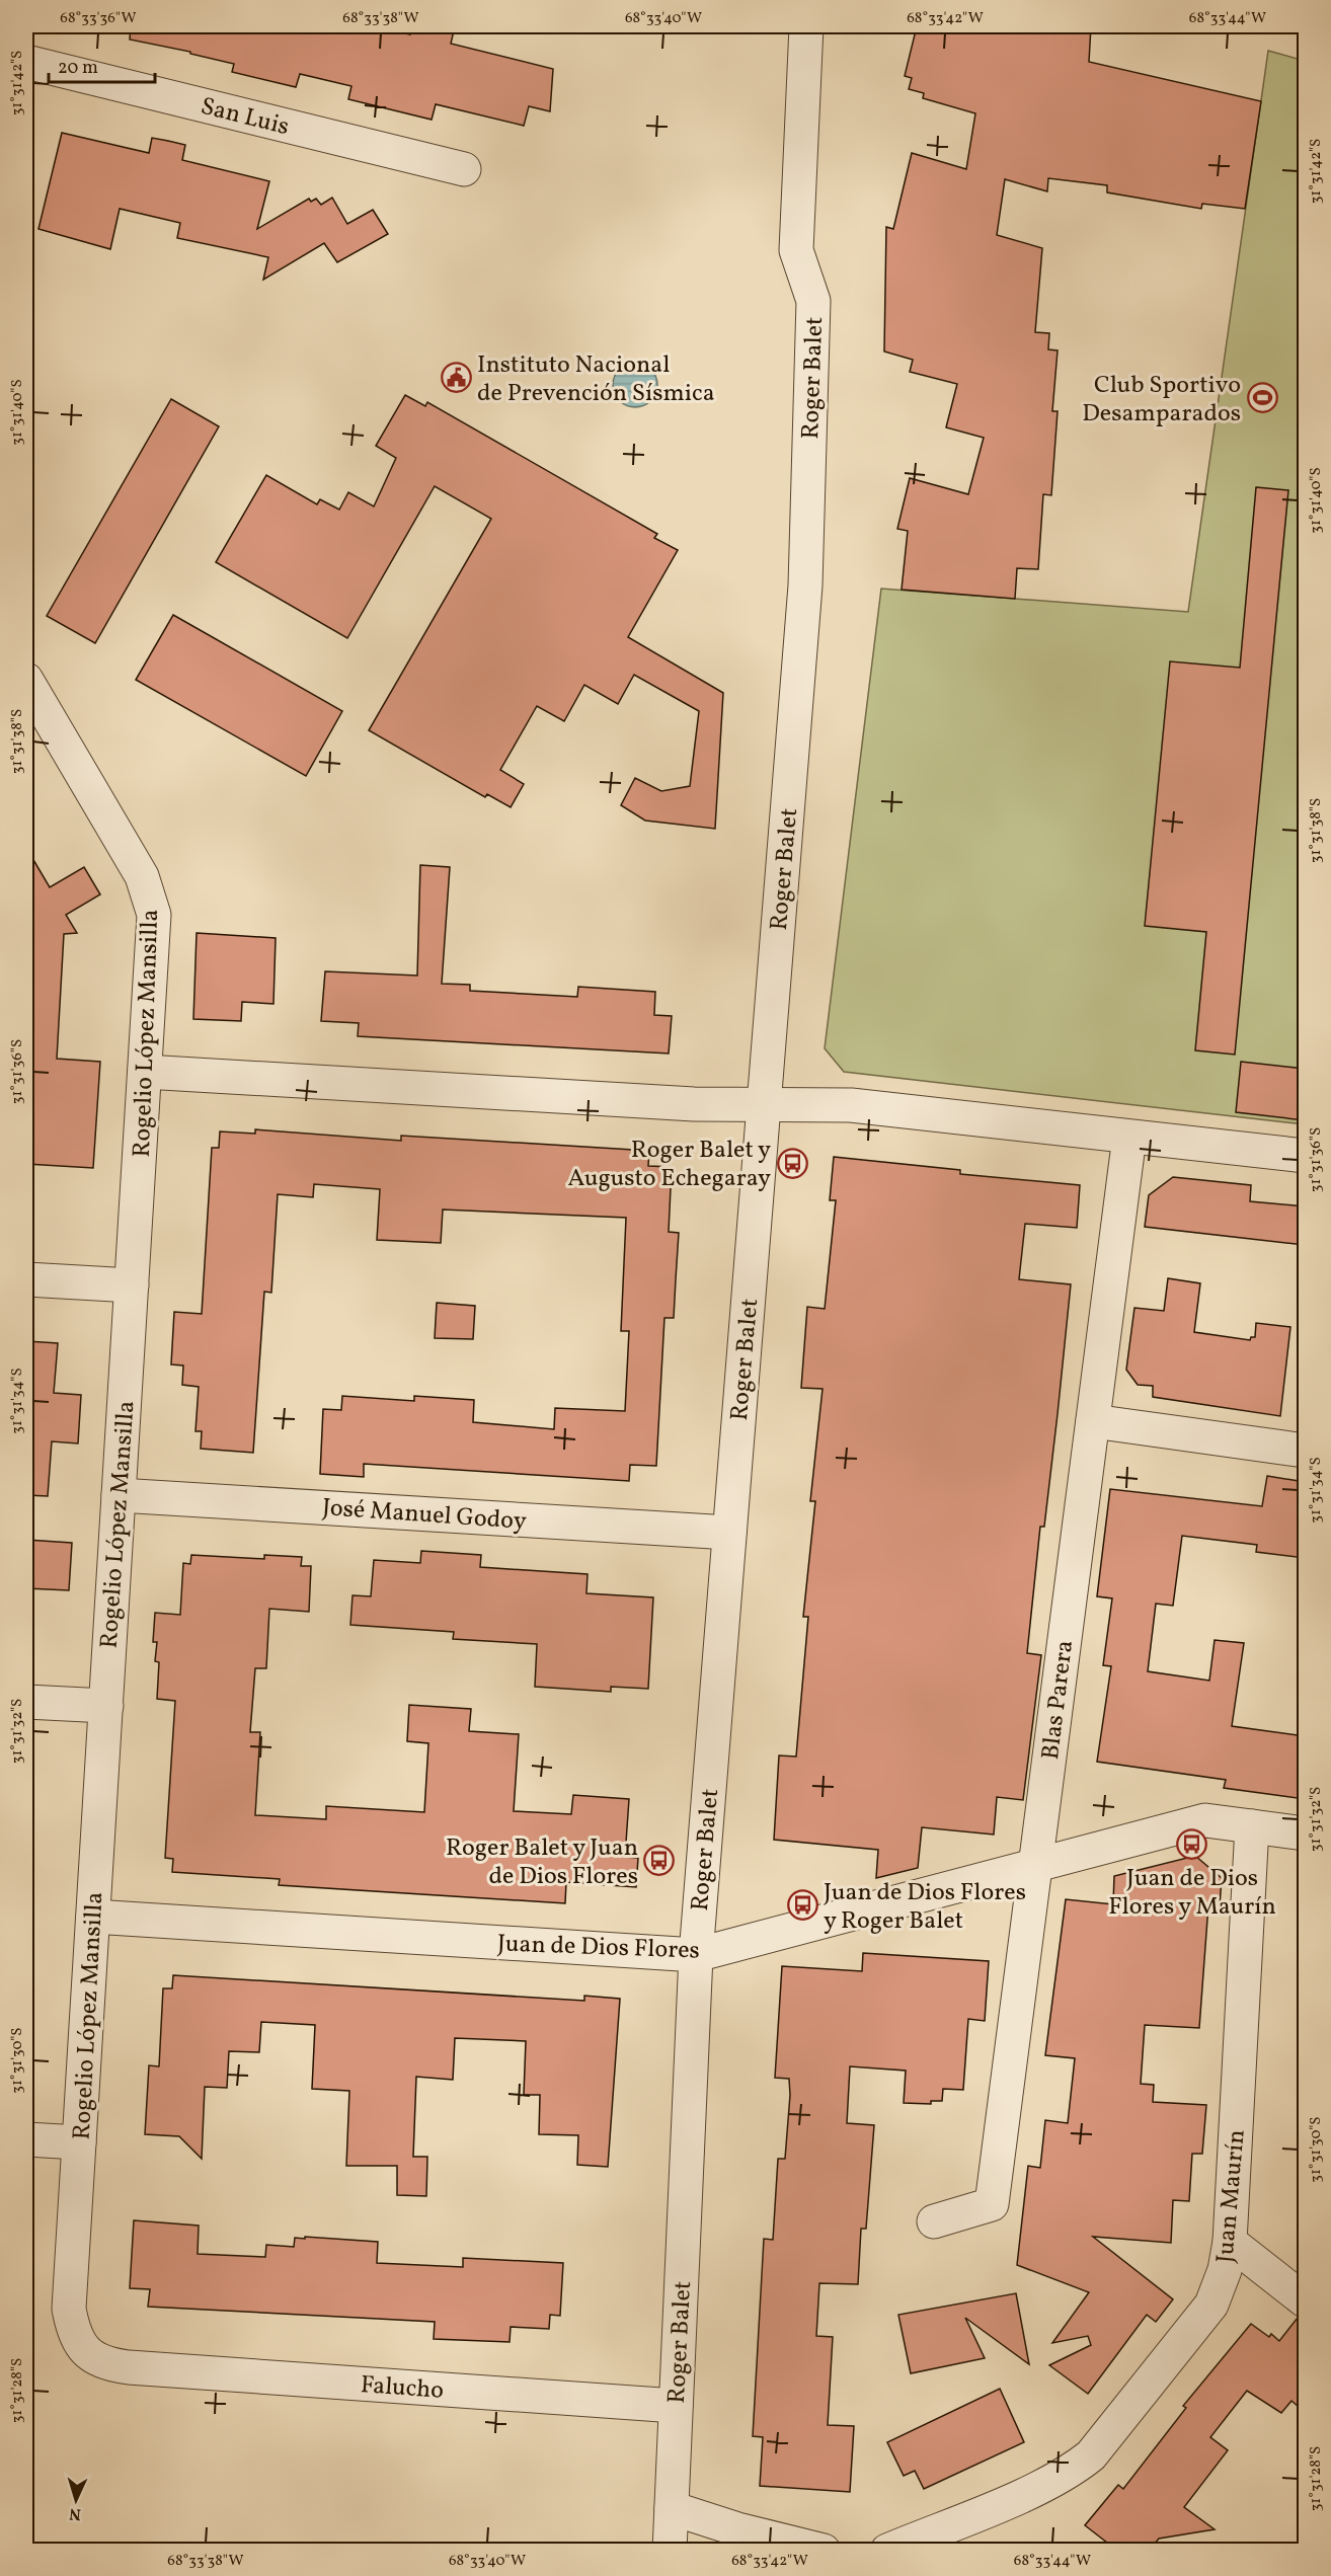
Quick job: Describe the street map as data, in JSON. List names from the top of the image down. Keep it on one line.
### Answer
{"streets":{"street":["San Luis","Roger Balet","Rogelio López Mansilla","José Manuel Godoy","Blas Parera","Juan de Dios Flores","Juan Maurín","Falucho"]},"crossings":[["Roger Balet","José Manuel Godoy"],["Roger Balet","Juan de Dios Flores"],["Roger Balet","Falucho"],["Rogelio López Mansilla","José Manuel Godoy"],["Rogelio López Mansilla","Juan de Dios Flores"],["Rogelio López Mansilla","Falucho"],["Blas Parera","Juan de Dios Flores"],["Juan de Dios Flores","Juan Maurín"]],"places":{"public building":["Instituto Nacional de Prevención Sísmica"],"sports":["Club Sportivo Desamparados"],"bus stop":["Roger Balet y Augusto Echegaray","Juan de Dios Flores y Maurín","Roger Balet y Juan de Dios Flores","Juan de Dios Flores y Roger Balet"]},"scale_bar":"20 m","north":"bottom","coordinates":["68°33'36\"W","68°33'38\"W","68°33'40\"W","68°33'42\"W","68°33'44\"W","31°31'42\"S","31°31'40\"S","31°31'38\"S","31°31'36\"S","31°31'34\"S","31°31'32\"S","31°31'30\"S","31°31'28\"S"]}
